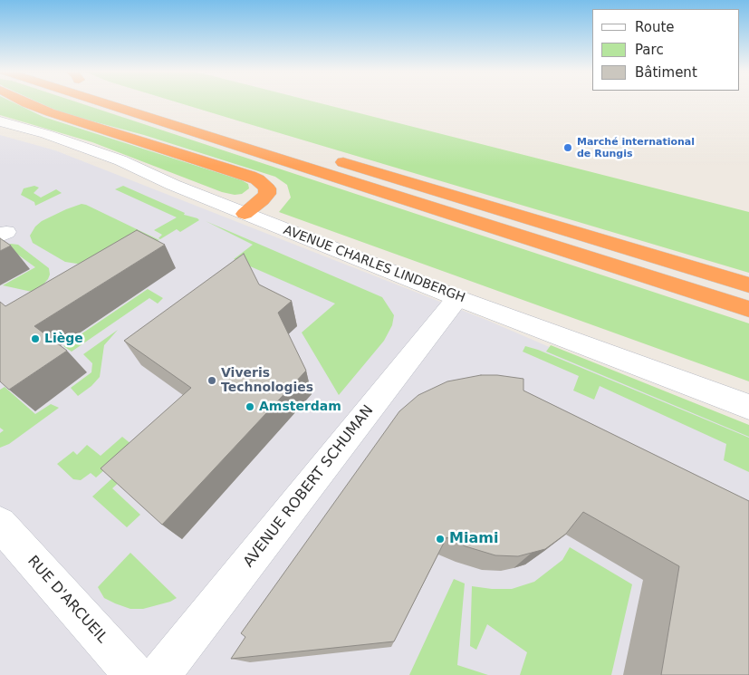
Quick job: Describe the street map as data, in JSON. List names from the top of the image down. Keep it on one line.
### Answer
{"streets":{"main road":["AVENUE CHARLES LINDBERGH","AVENUE ROBERT SCHUMAN","RUE D'ARCUEIL"]},"crossings":[["AVENUE CHARLES LINDBERGH","AVENUE ROBERT SCHUMAN"]],"places":["Marché international de Rungis","Liège","Viveris Technologies","Amsterdam","Miami"],"legend":["Route","Parc","Bâtiment"]}
